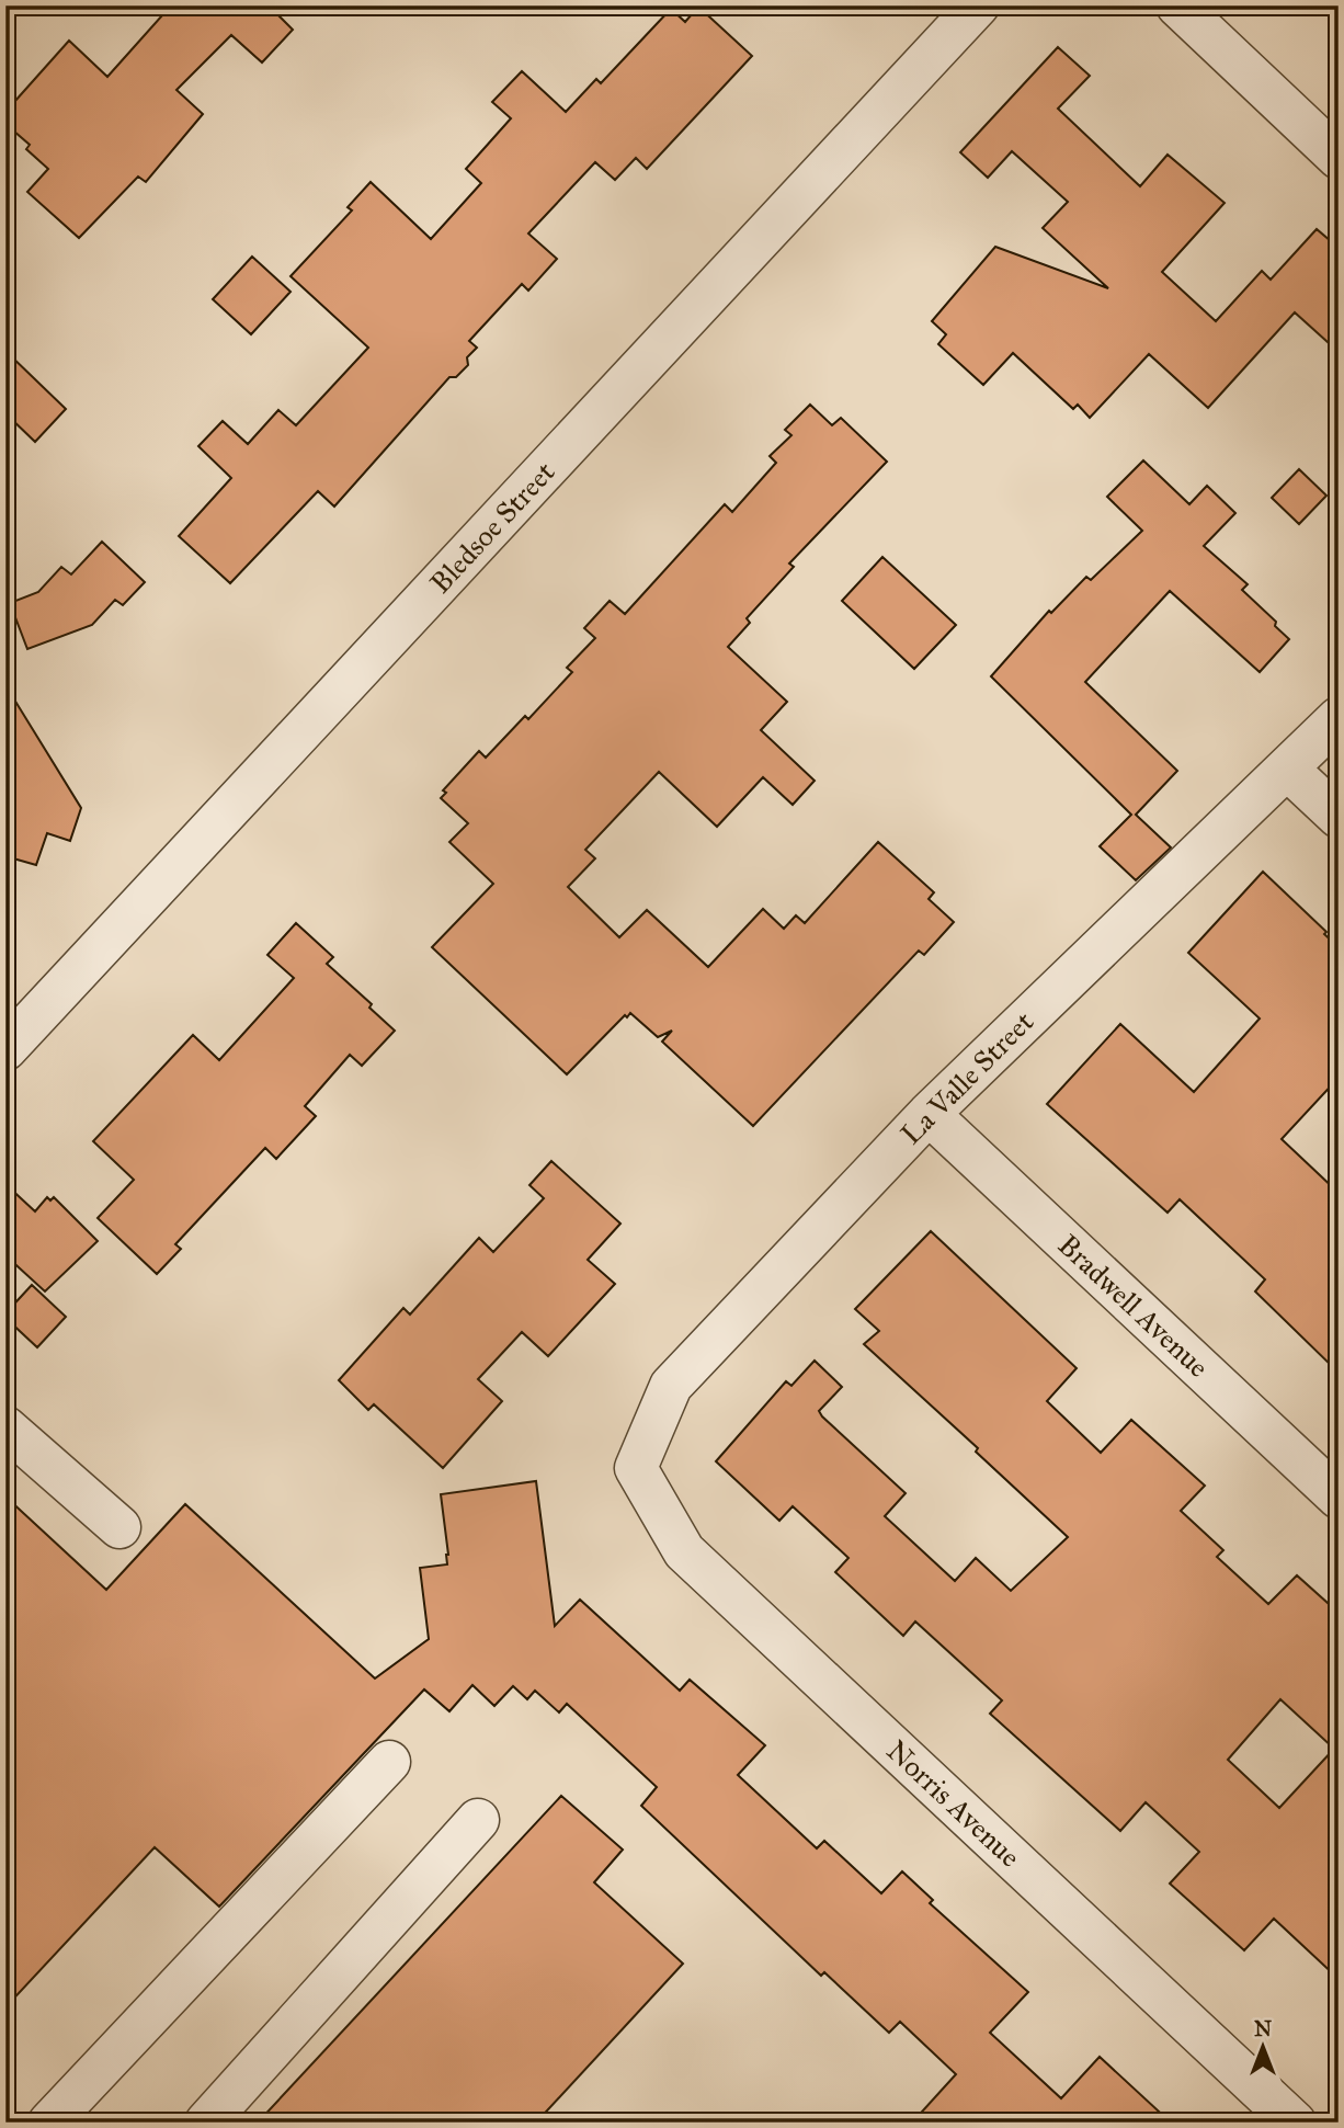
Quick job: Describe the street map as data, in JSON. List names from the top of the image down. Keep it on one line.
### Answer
{"streets":{"street":["Bledsoe Street","La Valle Street","Bradwell Avenue","Norris Avenue"]},"crossings":[["La Valle Street","Bradwell Avenue"],["La Valle Street","Norris Avenue"]],"north":"top"}
